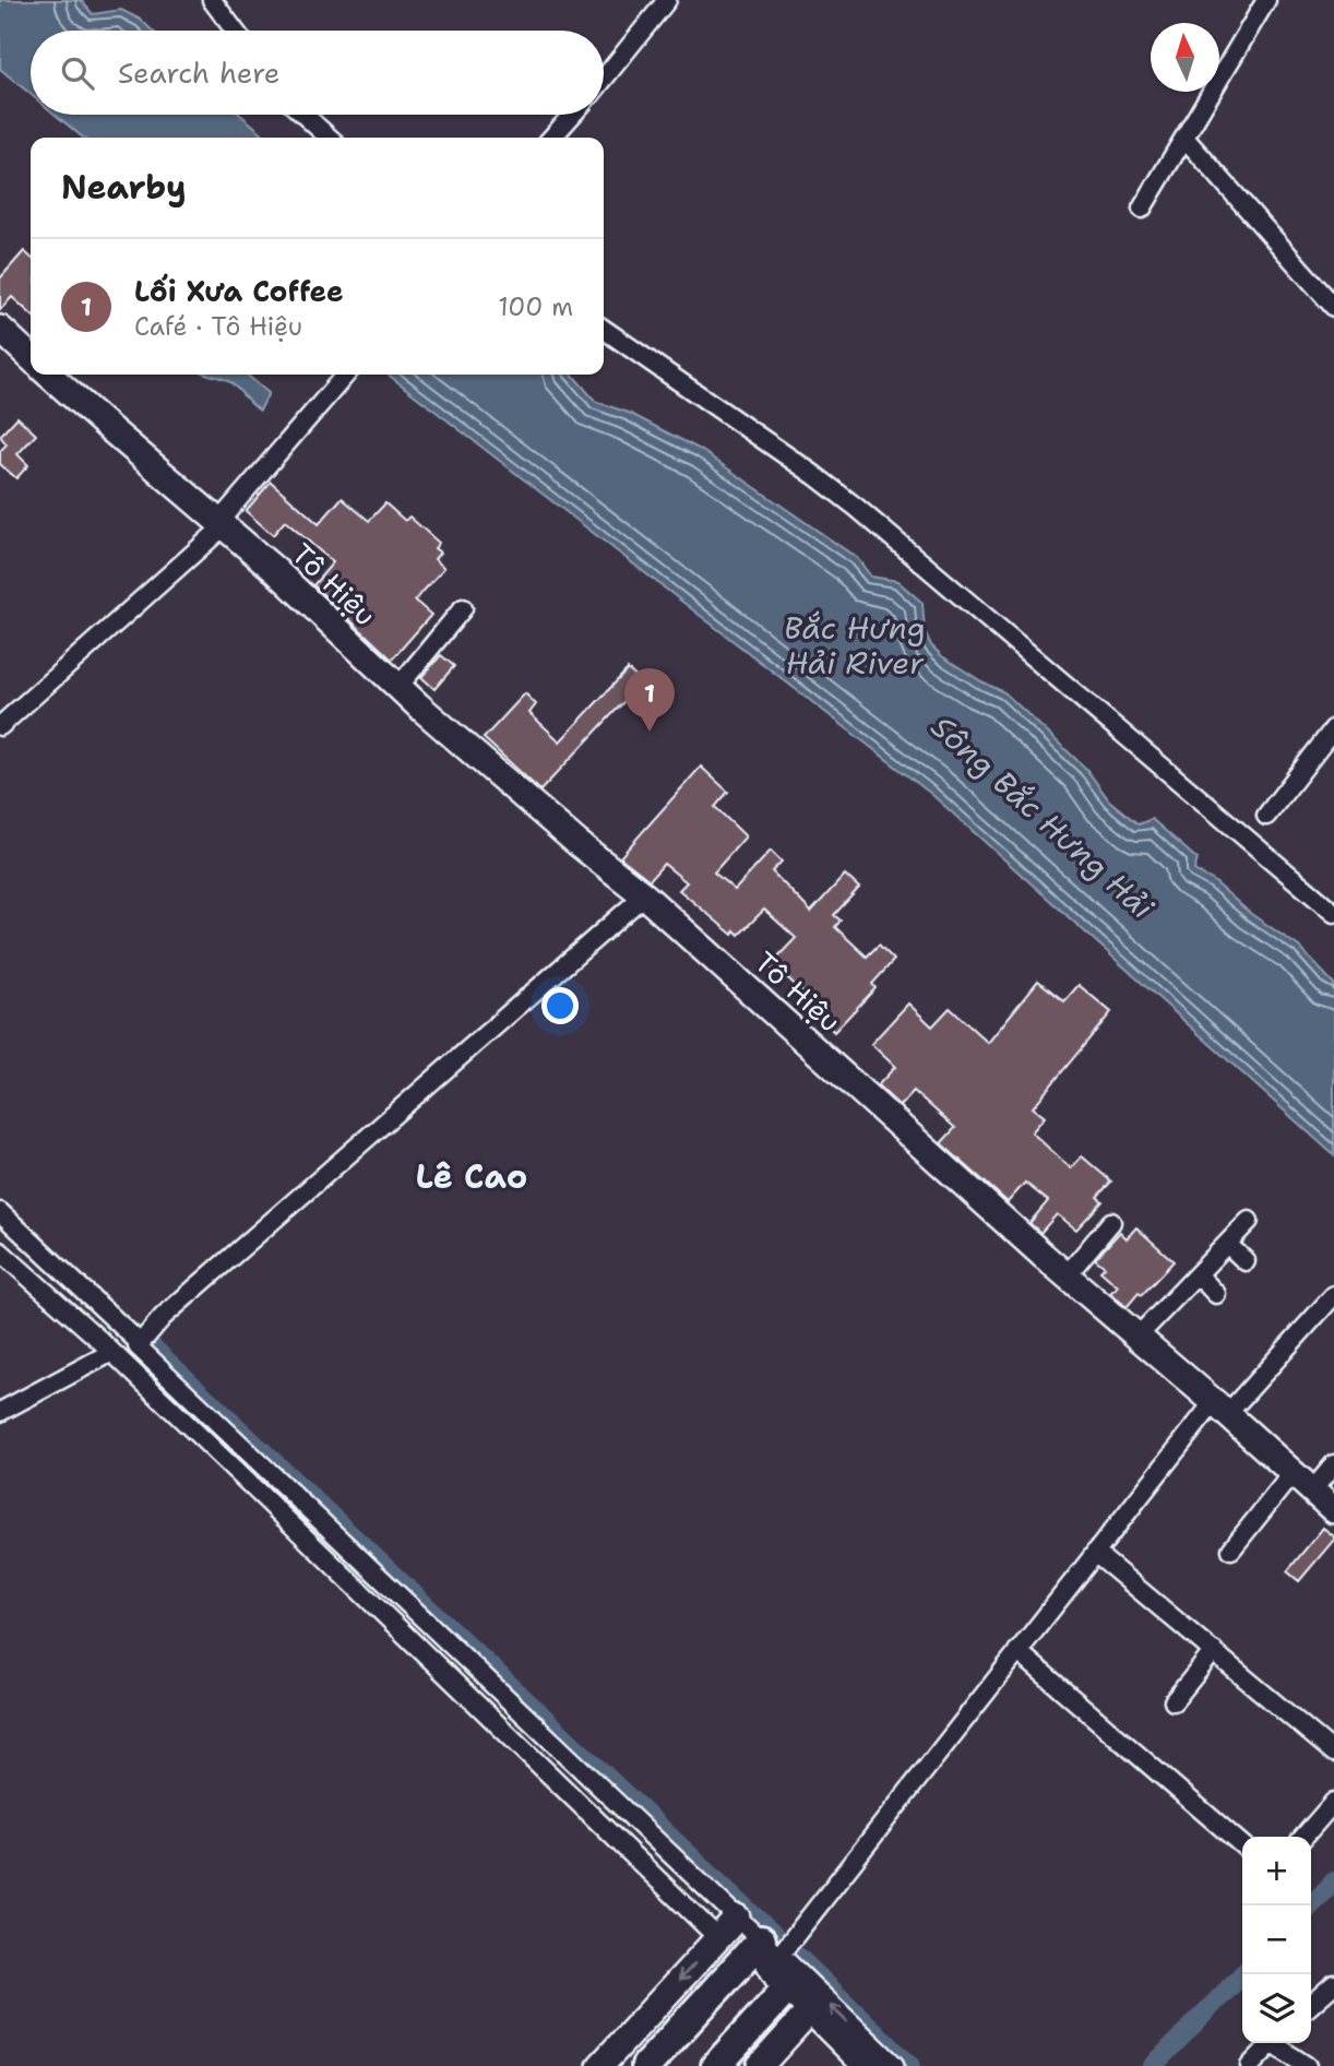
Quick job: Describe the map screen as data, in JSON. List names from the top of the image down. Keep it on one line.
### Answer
{"streets":{"main road":["Tô Hiệu"]},"districts":["Lê Cao"],"water":["Bắc Hưng Hải River","Sông Bắc Hưng Hải"],"north":"top","page":{"search":"Search here","heading":"Nearby","list":[{"mark":"1","name":"Lối Xưa Coffee","note":"Café · Tô Hiệu","value":"100 m"}],"pins":"1","map_buttons":["+","−"]}}
